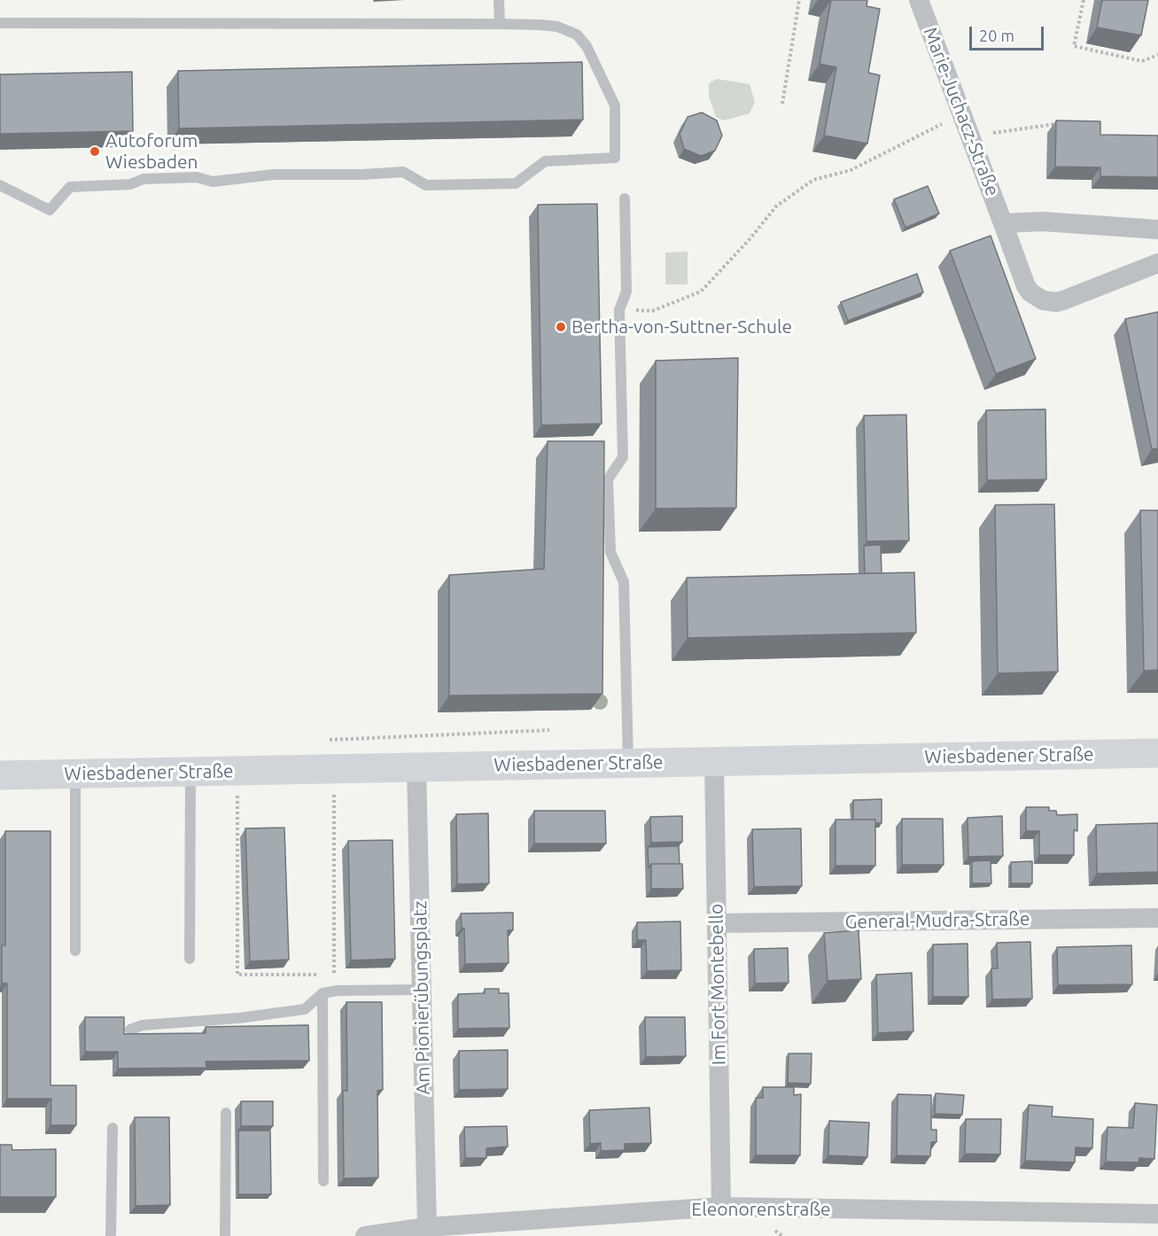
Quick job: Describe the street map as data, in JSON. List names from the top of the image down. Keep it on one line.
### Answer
{"streets":{"main road":["Wiesbadener Straße"],"street":["Marie-Juchacz-Straße","General-Mudra-Straße","Im Fort Montebello","Am Pionierübungsplatz","Eleonorenstraße"]},"crossings":[["Wiesbadener Straße","Im Fort Montebello"],["Wiesbadener Straße","Am Pionierübungsplatz"],["General-Mudra-Straße","Im Fort Montebello"],["Im Fort Montebello","Eleonorenstraße"],["Am Pionierübungsplatz","Eleonorenstraße"]],"places":["Autoforum Wiesbaden","Bertha-von-Suttner-Schule"],"scale_bar":"20 m"}
